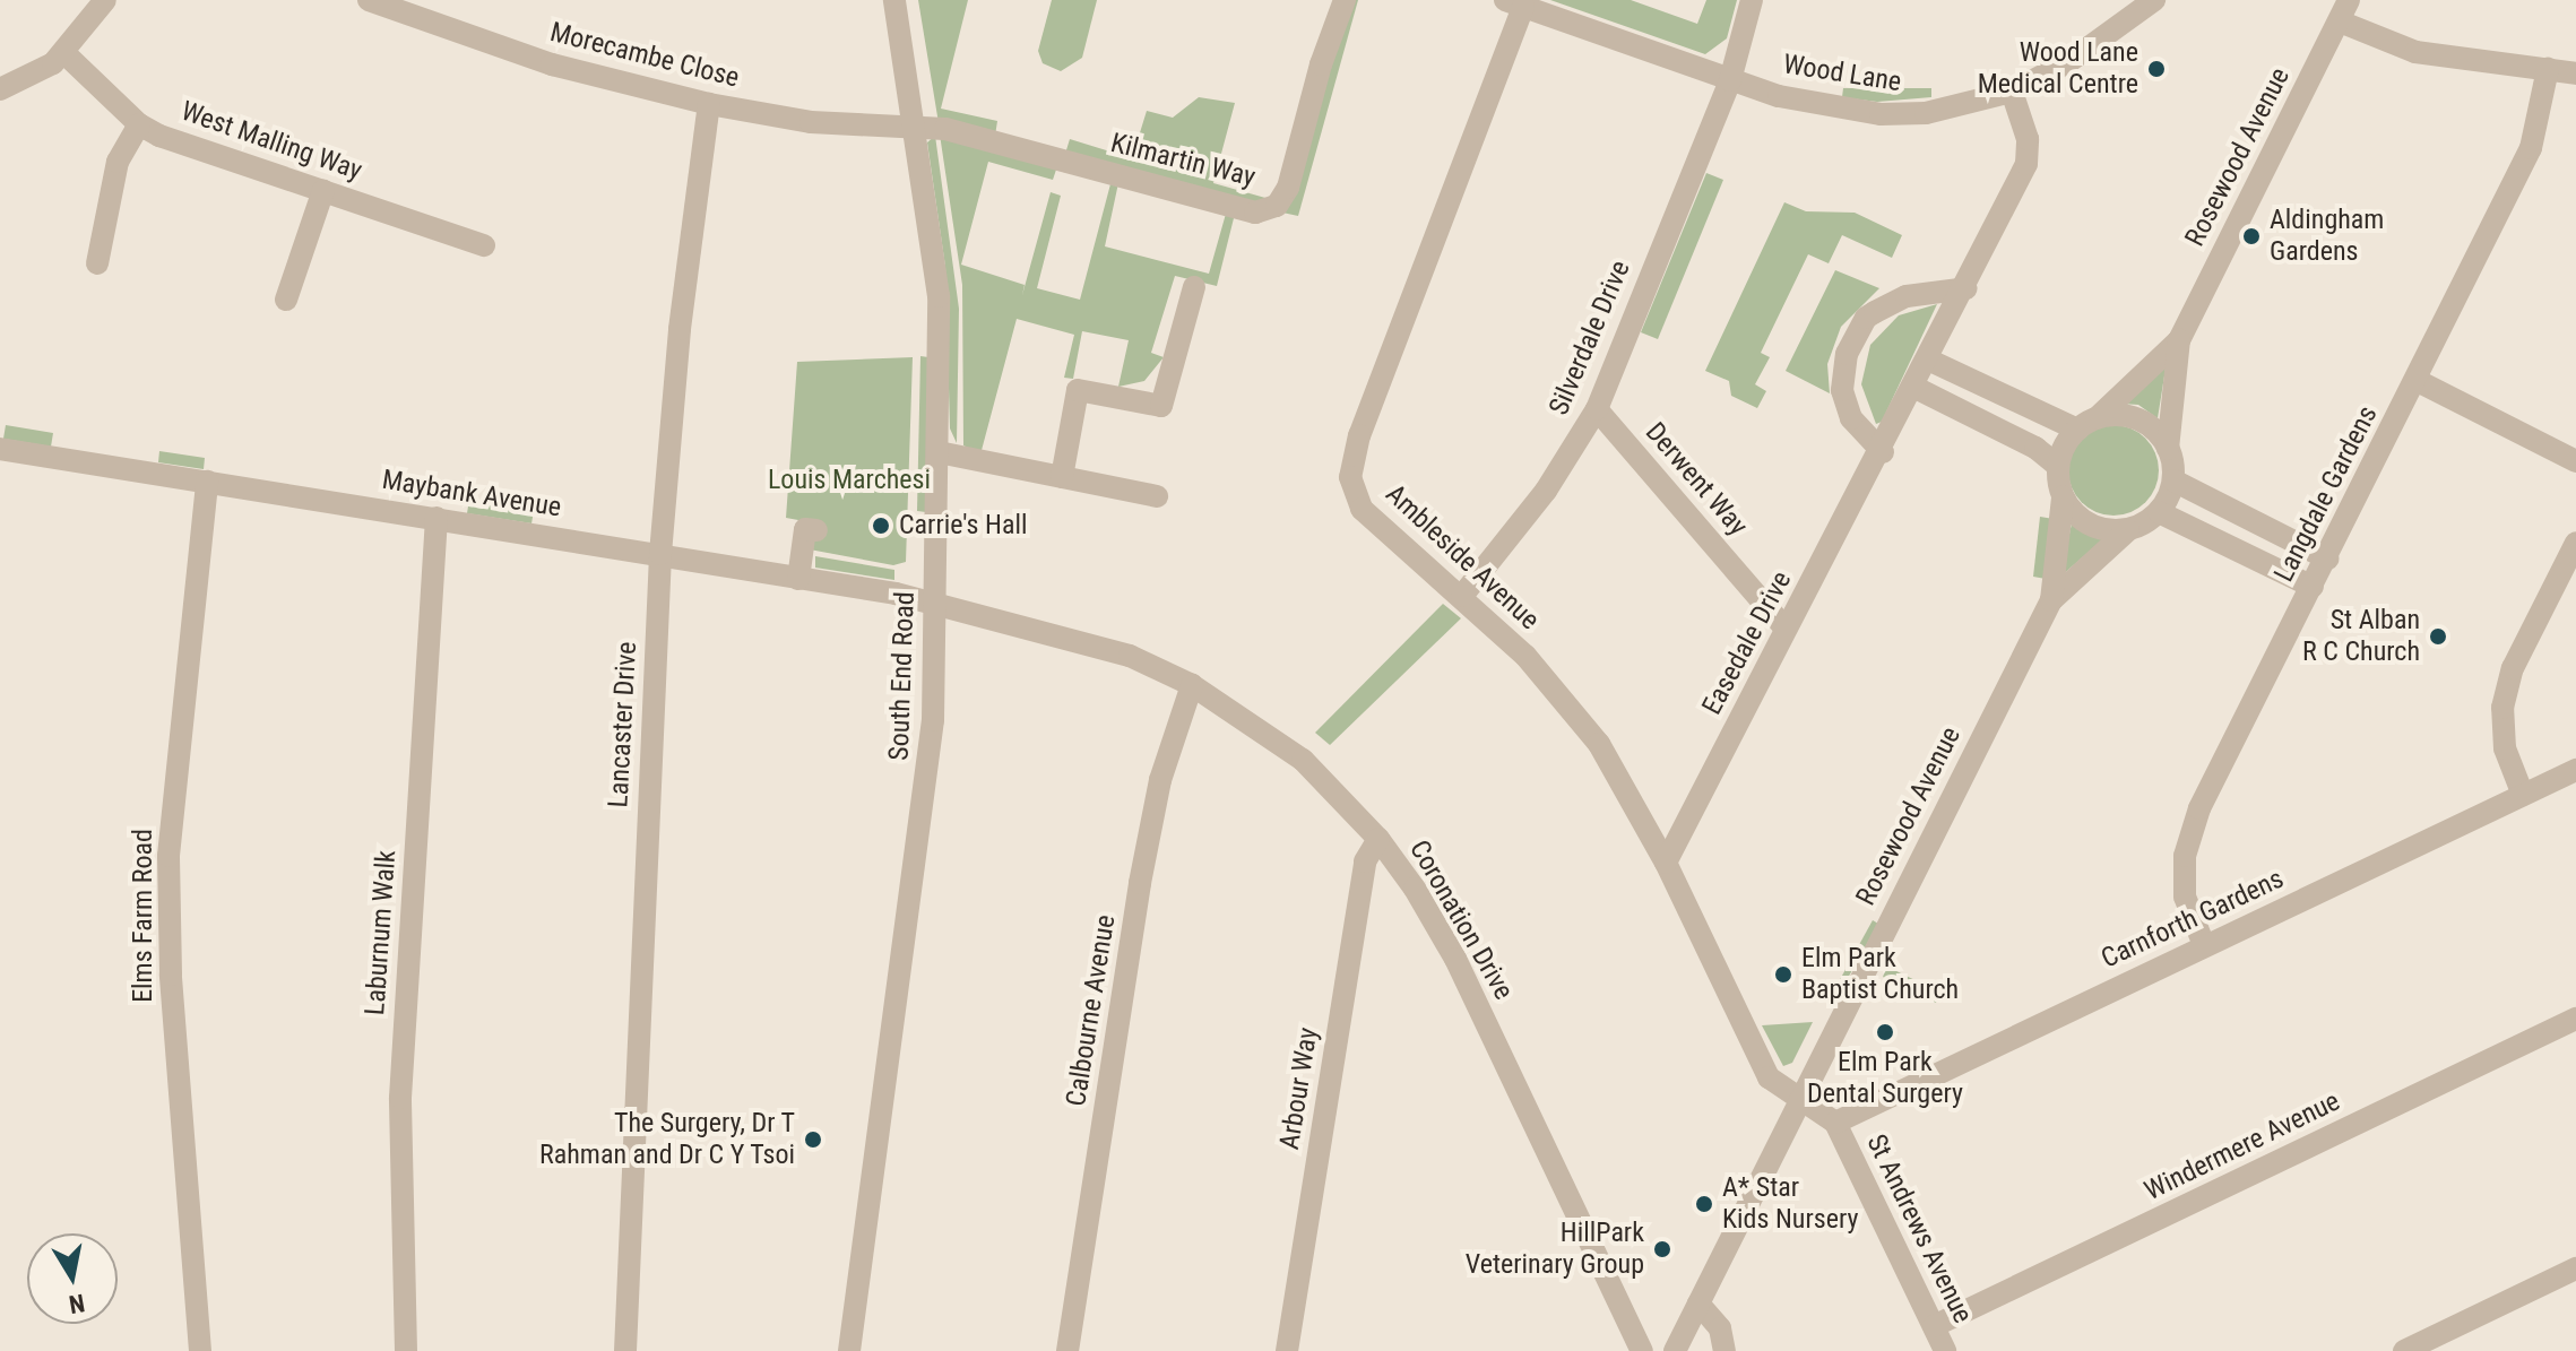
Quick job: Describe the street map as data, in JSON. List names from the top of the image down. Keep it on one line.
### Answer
{"streets":{"street":["Morecambe Close","Wood Lane","West Malling Way","Rosewood Avenue","Kilmartin Way","Silverdale Drive","Derwent Way","Maybank Avenue","Langdale Gardens","Ambleside Avenue","Easedale Drive","South End Road","Lancaster Drive","Elms Farm Road","Carnforth Gardens","Coronation Drive","Laburnum Walk","Calbourne Avenue","Arbour Way","Windermere Avenue","St Andrews Avenue"]},"crossings":[["Morecambe Close","Kilmartin Way"],["Morecambe Close","South End Road"],["Morecambe Close","Lancaster Drive"],["Wood Lane","Silverdale Drive"],["Wood Lane","Ambleside Avenue"],["Wood Lane","Easedale Drive"],["Rosewood Avenue","Ambleside Avenue"],["Rosewood Avenue","St Andrews Avenue"],["Kilmartin Way","South End Road"],["Silverdale Drive","Derwent Way"],["Silverdale Drive","Ambleside Avenue"],["Derwent Way","Easedale Drive"],["Maybank Avenue","South End Road"],["Maybank Avenue","Lancaster Drive"],["Maybank Avenue","Elms Farm Road"],["Maybank Avenue","Coronation Drive"],["Maybank Avenue","Laburnum Walk"],["Langdale Gardens","Carnforth Gardens"],["Ambleside Avenue","Easedale Drive"],["Ambleside Avenue","St Andrews Avenue"],["South End Road","Coronation Drive"],["Carnforth Gardens","St Andrews Avenue"],["Coronation Drive","Calbourne Avenue"],["Coronation Drive","Arbour Way"],["Windermere Avenue","St Andrews Avenue"]],"parks":["Louis Marchesi"],"places":["Wood Lane Medical Centre","Aldingham Gardens","Carrie's Hall","St Alban R C Church","Elm Park Baptist Church","Elm Park Dental Surgery","The Surgery, Dr T Rahman and Dr C Y Tsoi","A* Star Kids Nursery","HillPark Veterinary Group"],"north":"bottom"}
